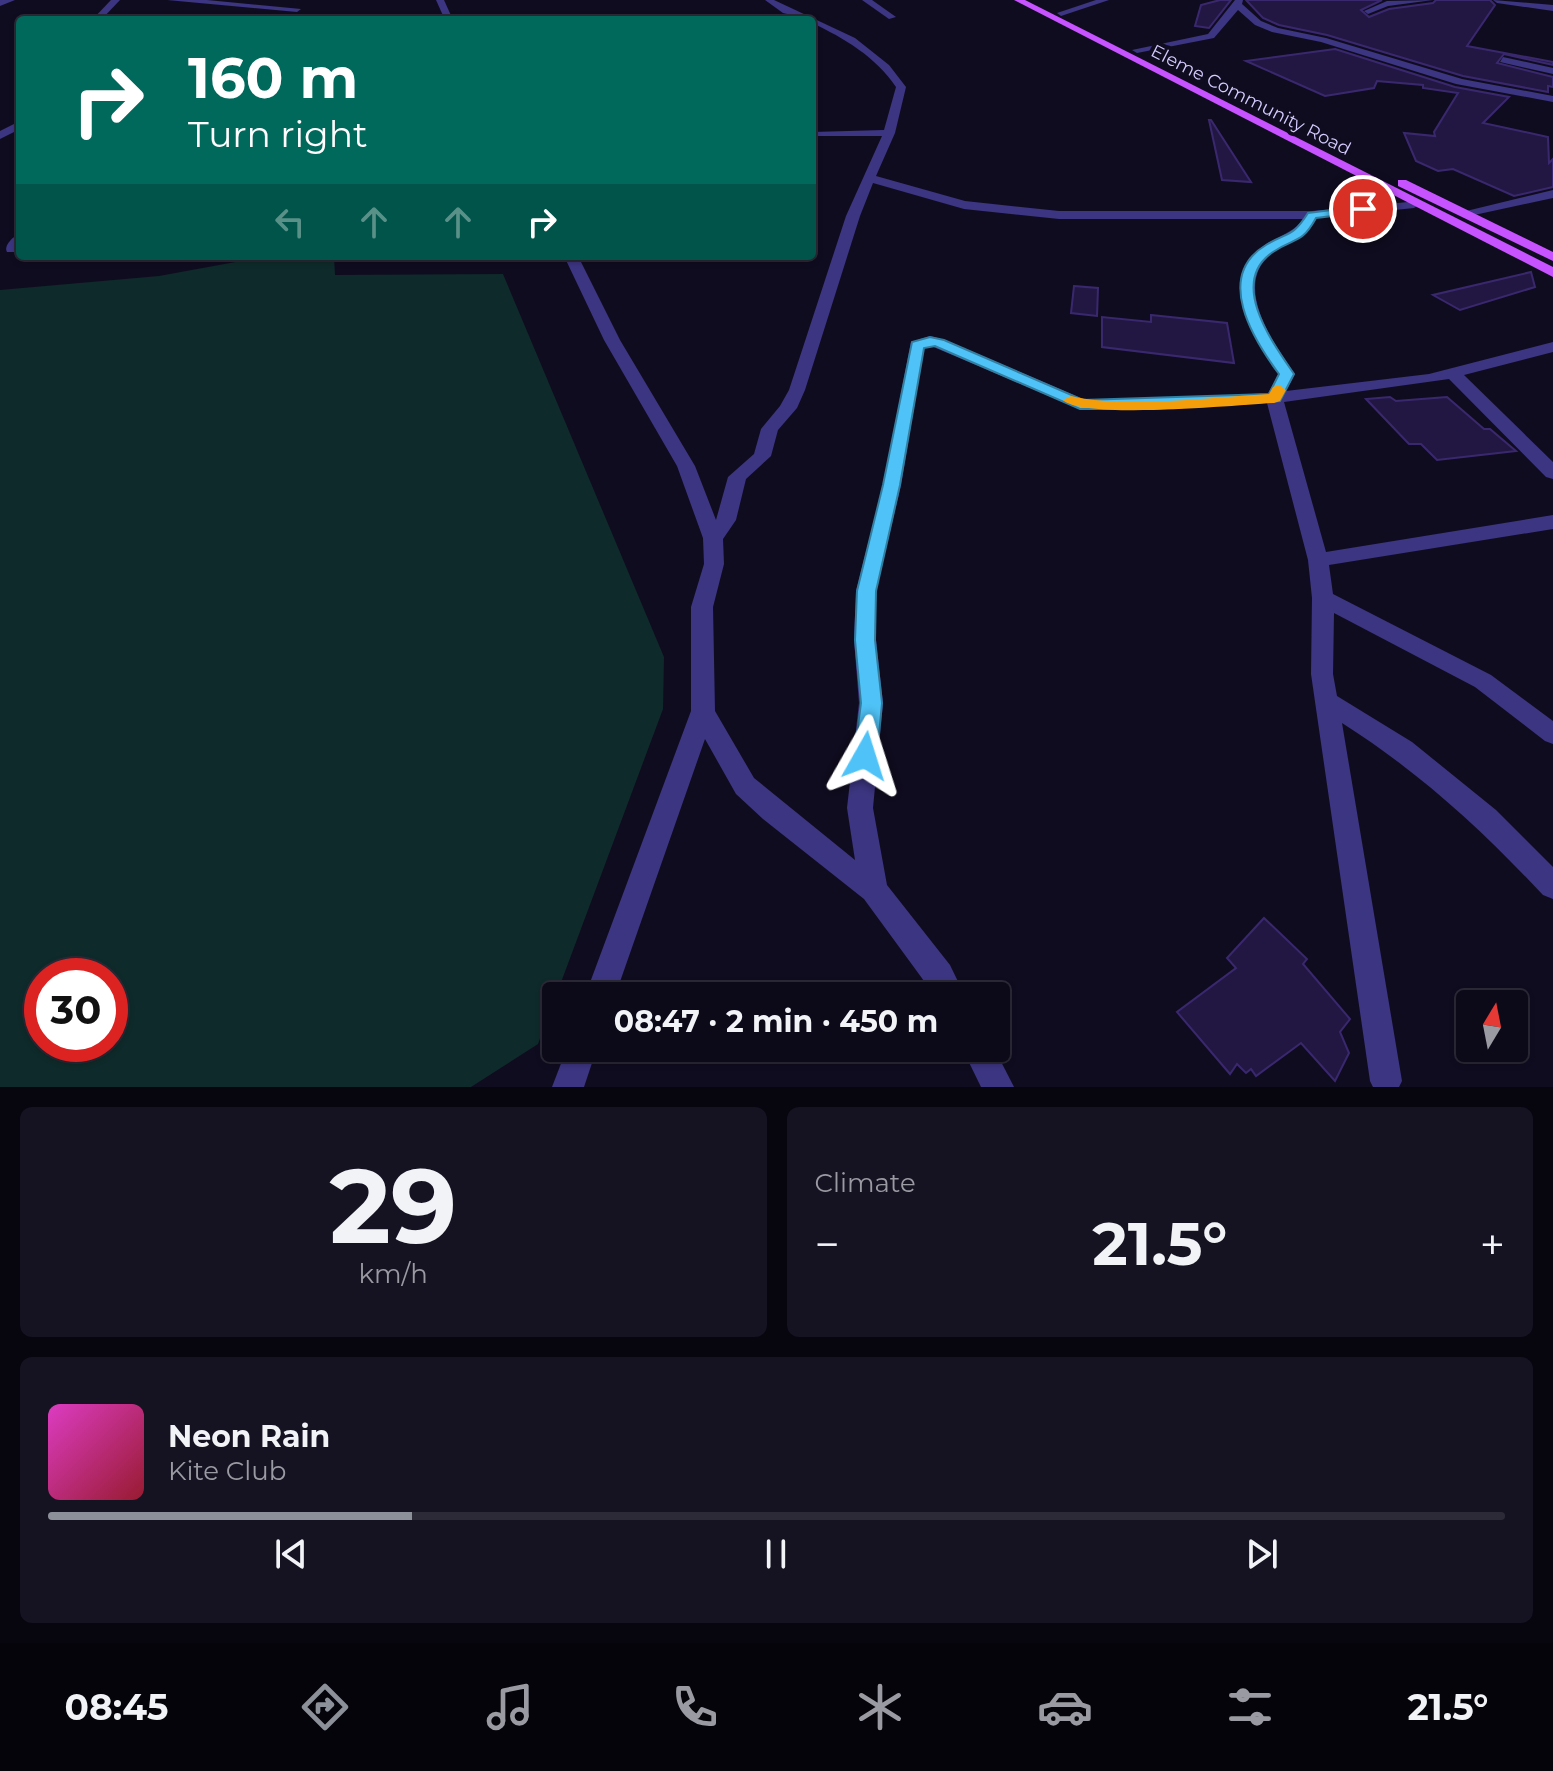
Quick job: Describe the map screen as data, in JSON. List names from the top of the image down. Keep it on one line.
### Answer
{"streets":{"main road":["Eleme Community Road"]},"north":"top","page":{"turn":["160 m","Turn right"],"limit":"30","trip":"08:47 · 2 min · 450 m","tile":[["29","km/h"],"Climate"],"heat":["−","21.5°","+"],"song":["Neon Rain","Kite Club"],"tabs":["08:45","21.5°"]}}
